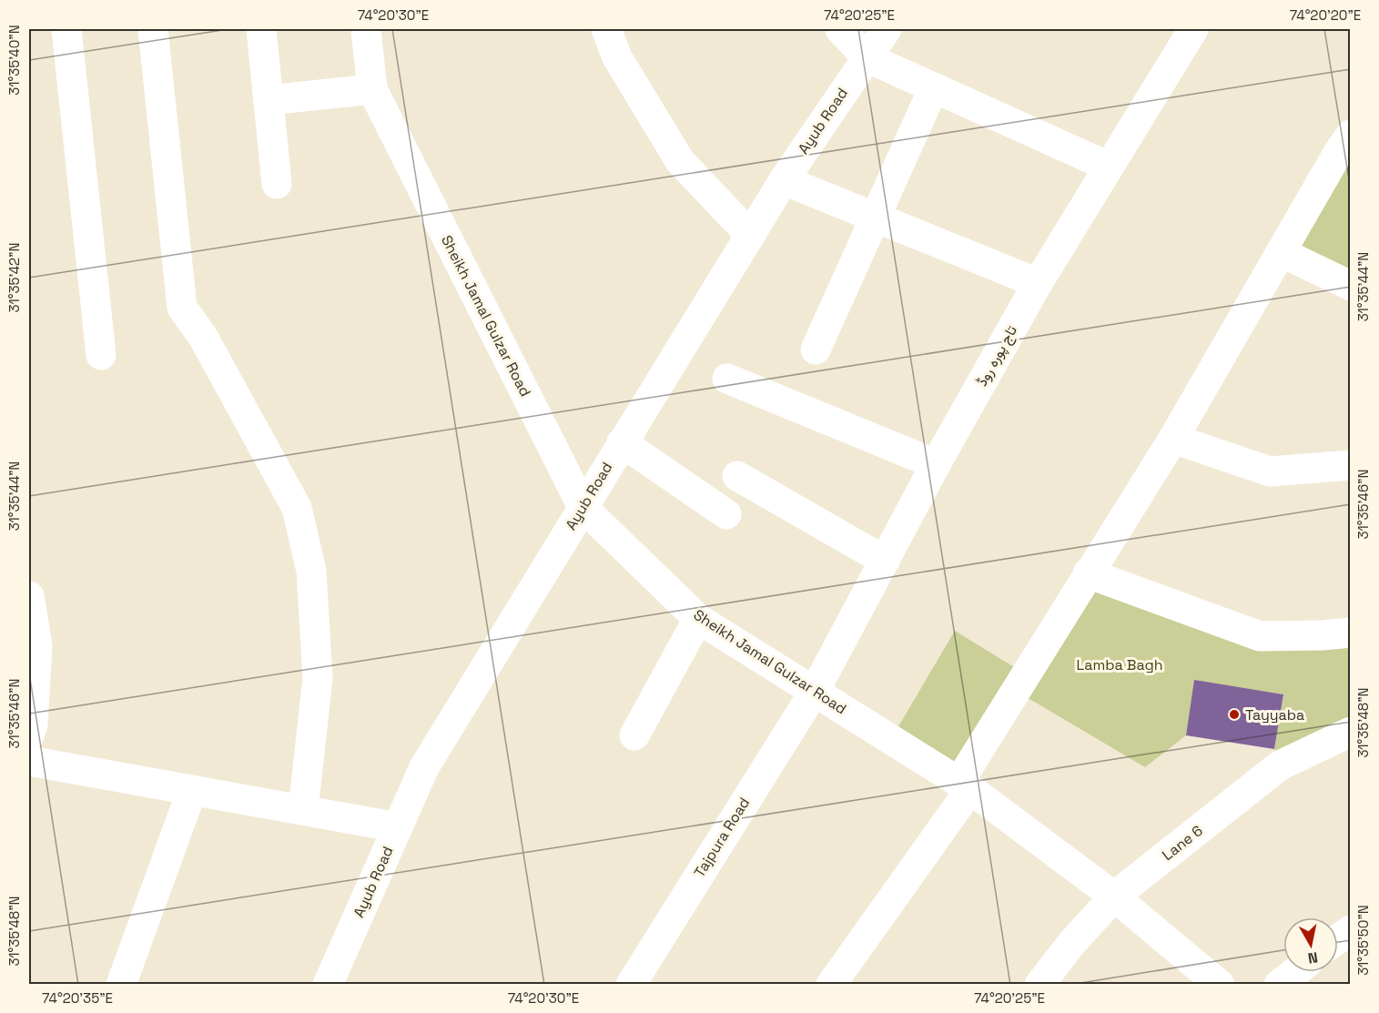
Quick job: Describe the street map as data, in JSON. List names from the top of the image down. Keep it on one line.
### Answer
{"streets":{"street":["Ayub Road","Sheikh Jamal Gulzar Road","تاج پورہ روڈ","Tajpura Road","Lane 6"]},"crossings":[["Ayub Road","Sheikh Jamal Gulzar Road"],["Sheikh Jamal Gulzar Road","تاج پورہ روڈ"],["Sheikh Jamal Gulzar Road","Tajpura Road"],["Sheikh Jamal Gulzar Road","Lane 6"],["تاج پورہ روڈ","Tajpura Road"]],"parks":["Lamba Bagh"],"places":["Tayyaba"],"north":"bottom","coordinates":["74°20'30\"E","74°20'25\"E","74°20'20\"E","31°35'40\"N","31°35'42\"N","31°35'44\"N","31°35'46\"N","31°35'48\"N","31°35'50\"N","74°20'35\"E"]}
